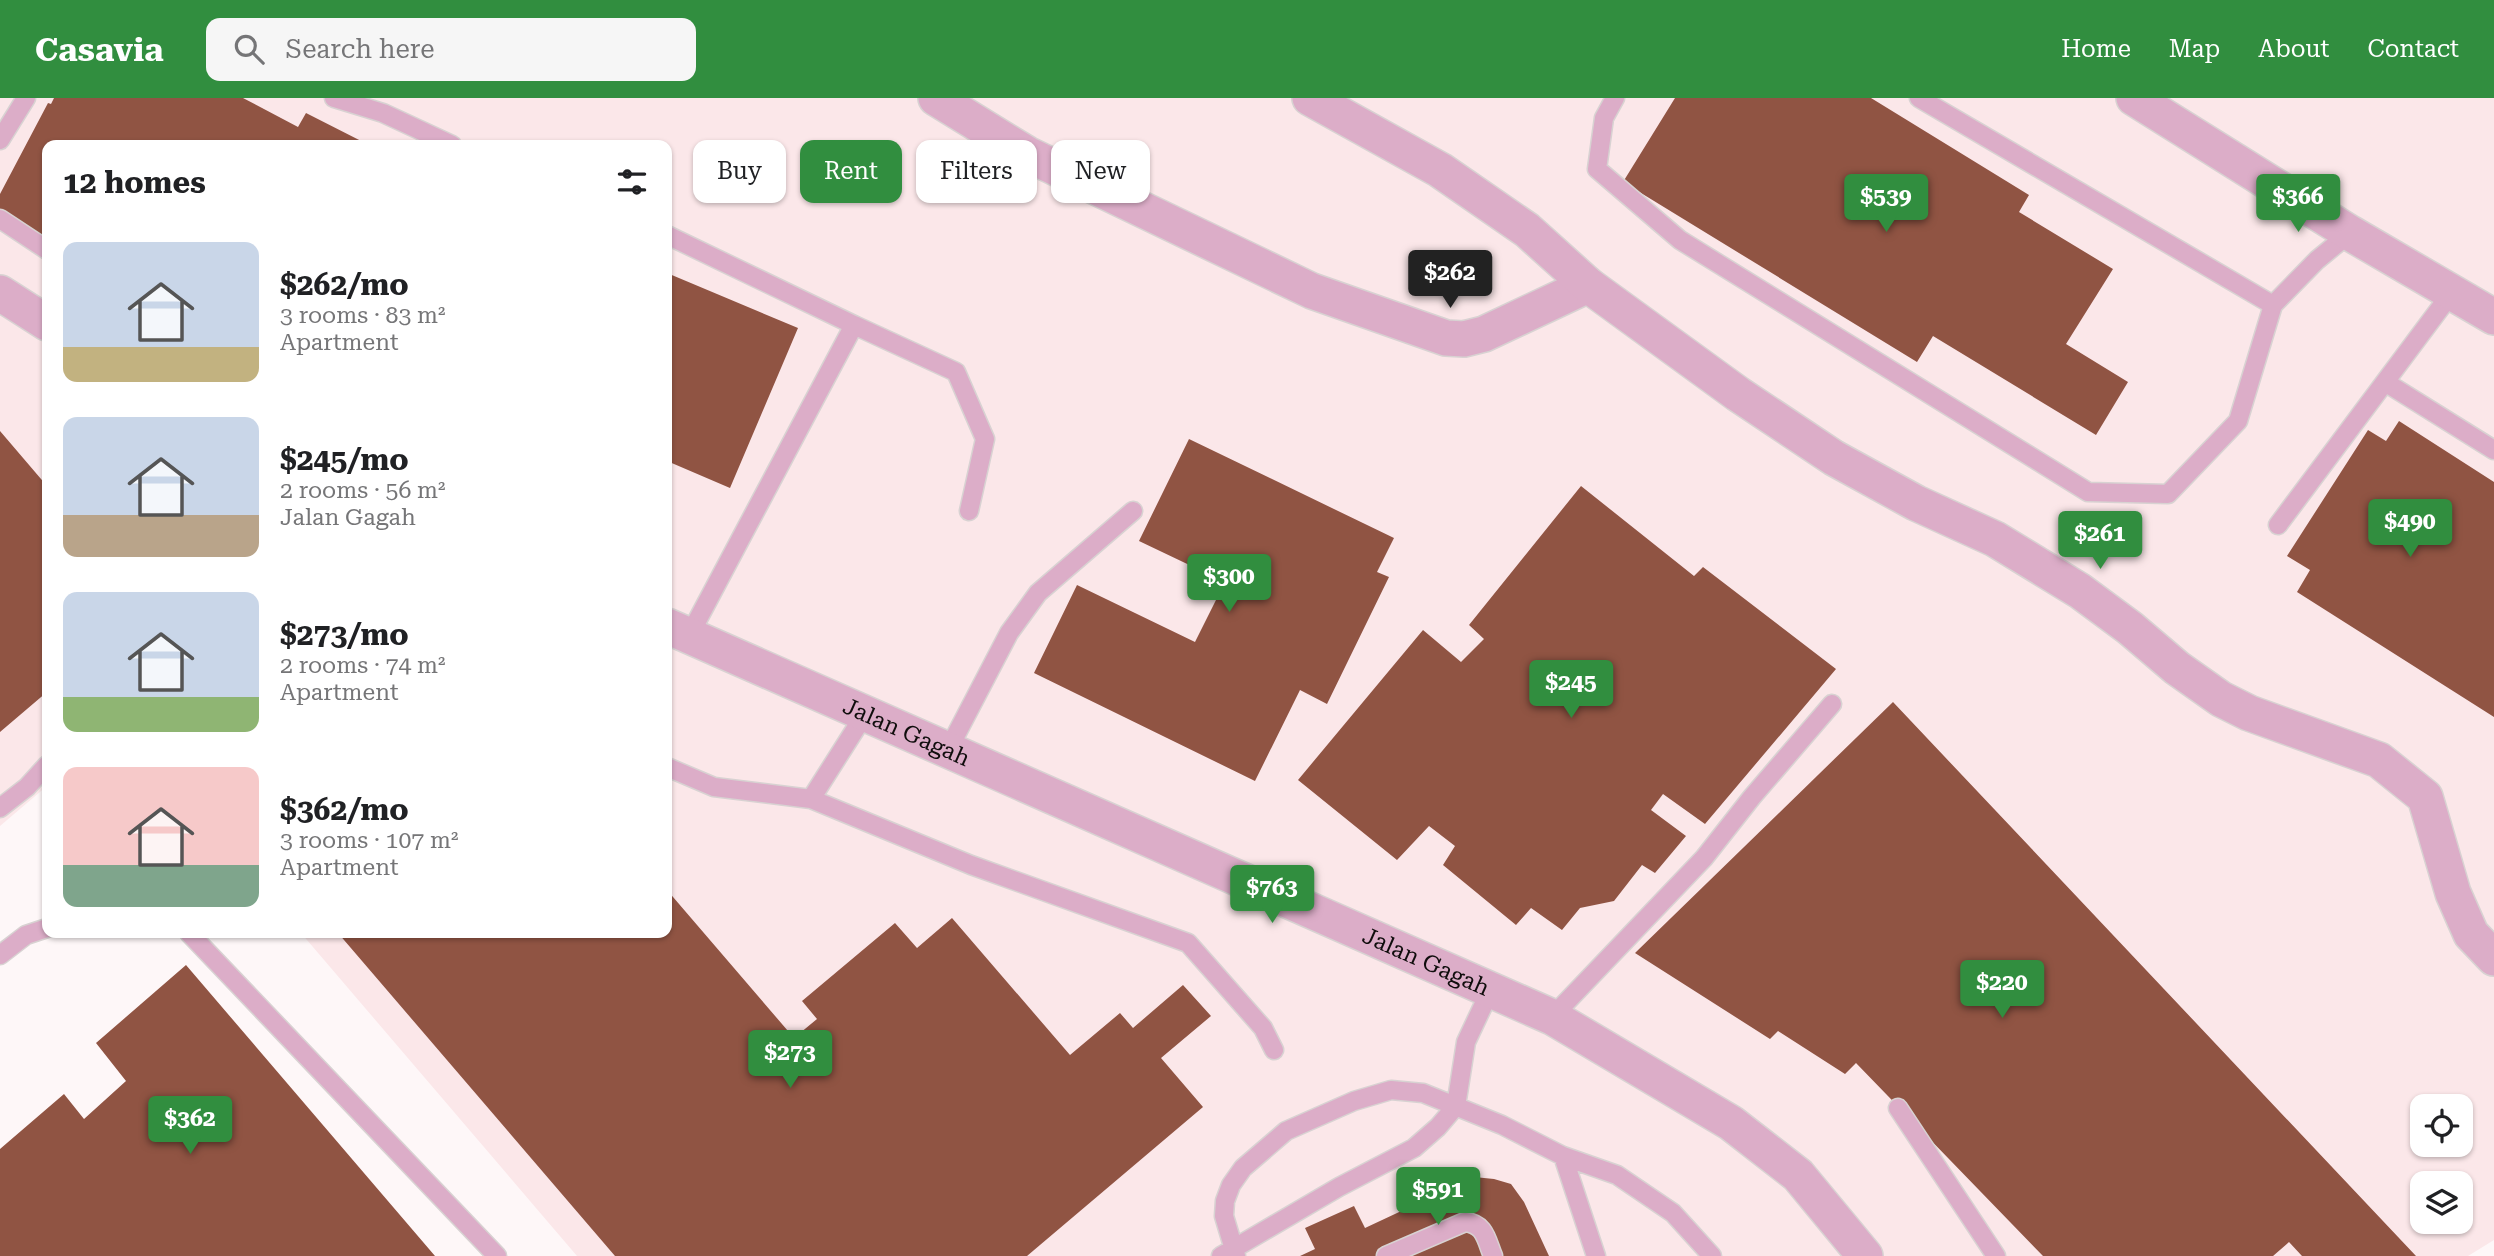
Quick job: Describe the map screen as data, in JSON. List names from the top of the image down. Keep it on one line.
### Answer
{"streets":{"street":["Jalan Gagah"]},"page":{"header":"Casavia","search":"Search here","nav":["Home","Map","About","Contact"],"chip":["Buy","Rent","Filters","New"],"heading":"12 homes","price":["$539","$366","$262","$490","$261","$300","$245","$763","$220","$273","$362","$591"],"list":[{"name":"$262/mo","note":"3 rooms · 83 m² · Apartment"},{"name":"$245/mo","note":"2 rooms · 56 m² · Jalan Gagah"},{"name":"$273/mo","note":"2 rooms · 74 m² · Apartment"},{"name":"$362/mo","note":"3 rooms · 107 m² · Apartment"}]}}
